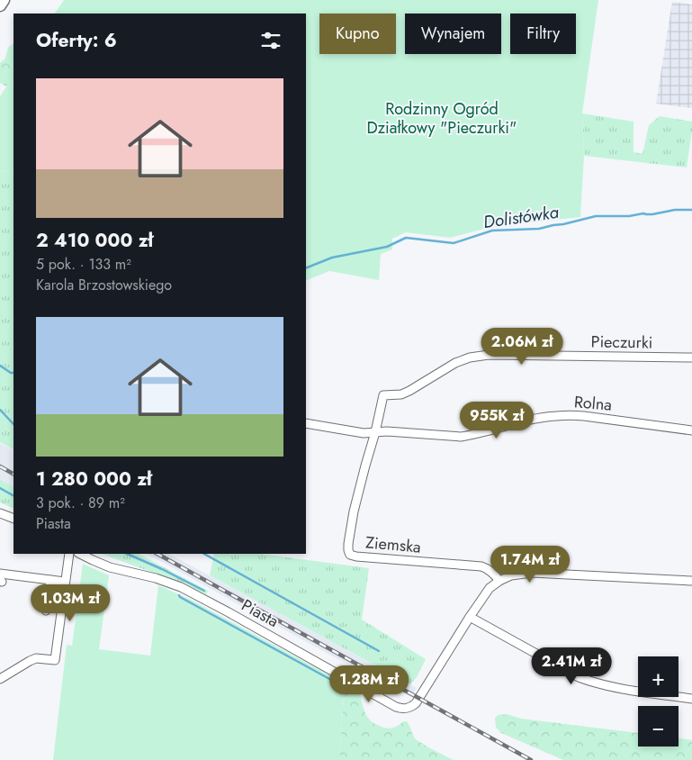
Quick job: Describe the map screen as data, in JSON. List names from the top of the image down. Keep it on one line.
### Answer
{"streets":{"street":["Pieczurki","Rolna","Ziemska","Piasta"]},"crossings":[["Pieczurki","Rolna"],["Pieczurki","Ziemska"],["Rolna","Ziemska"]],"water":["Dolistówka"],"parks":["Rodzinny Ogród Działkowy \"Pieczurki\""],"page":{"chip":["Kupno","Wynajem","Filtry"],"heading":"Oferty: 6","list":[{"name":"2 410 000 zł","note":"5 pok. · 133 m² · Karola Brzostowskiego"},{"name":"1 280 000 zł","note":"3 pok. · 89 m² · Piasta"}],"price":["2.06M zł","955K zł","1.74M zł","1.03M zł","2.41M zł","1.28M zł"],"map_buttons":["+","−"]}}
